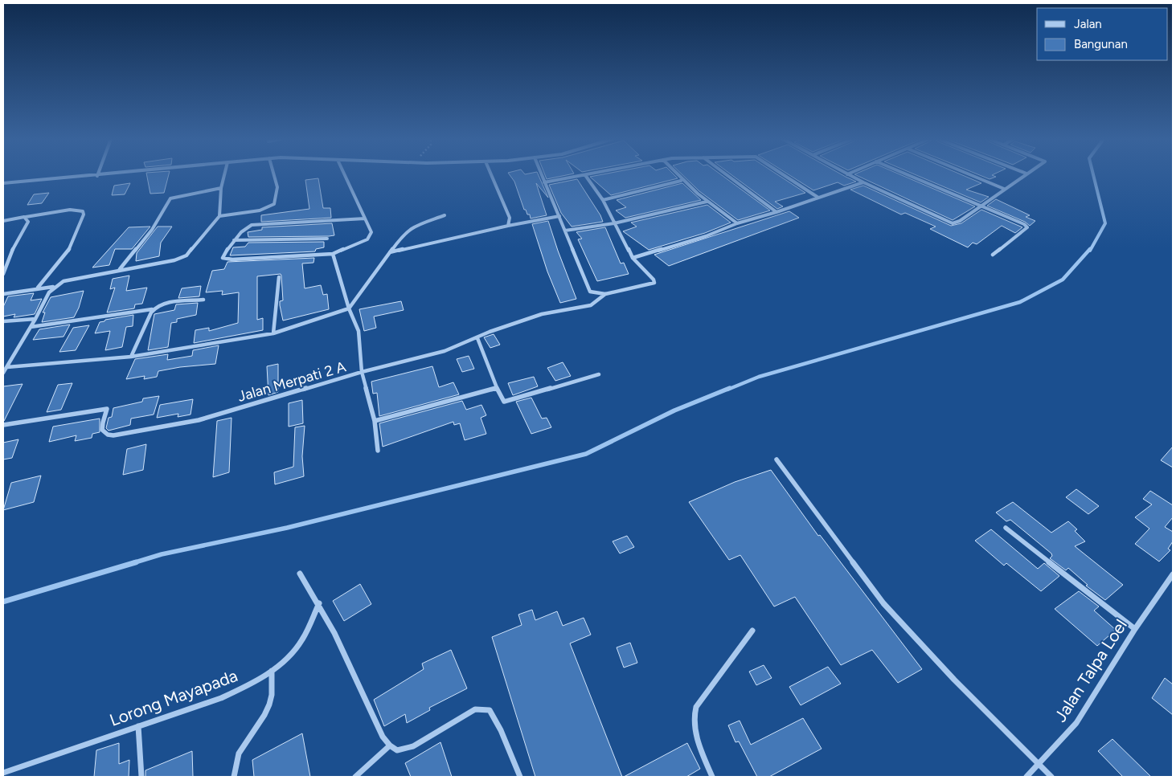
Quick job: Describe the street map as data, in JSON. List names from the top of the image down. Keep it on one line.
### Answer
{"streets":{"street":["Jalan Merpati 2 A","Jalan Talpa Loel","Lorong Mayapada"]},"legend":["Jalan","Bangunan"]}
